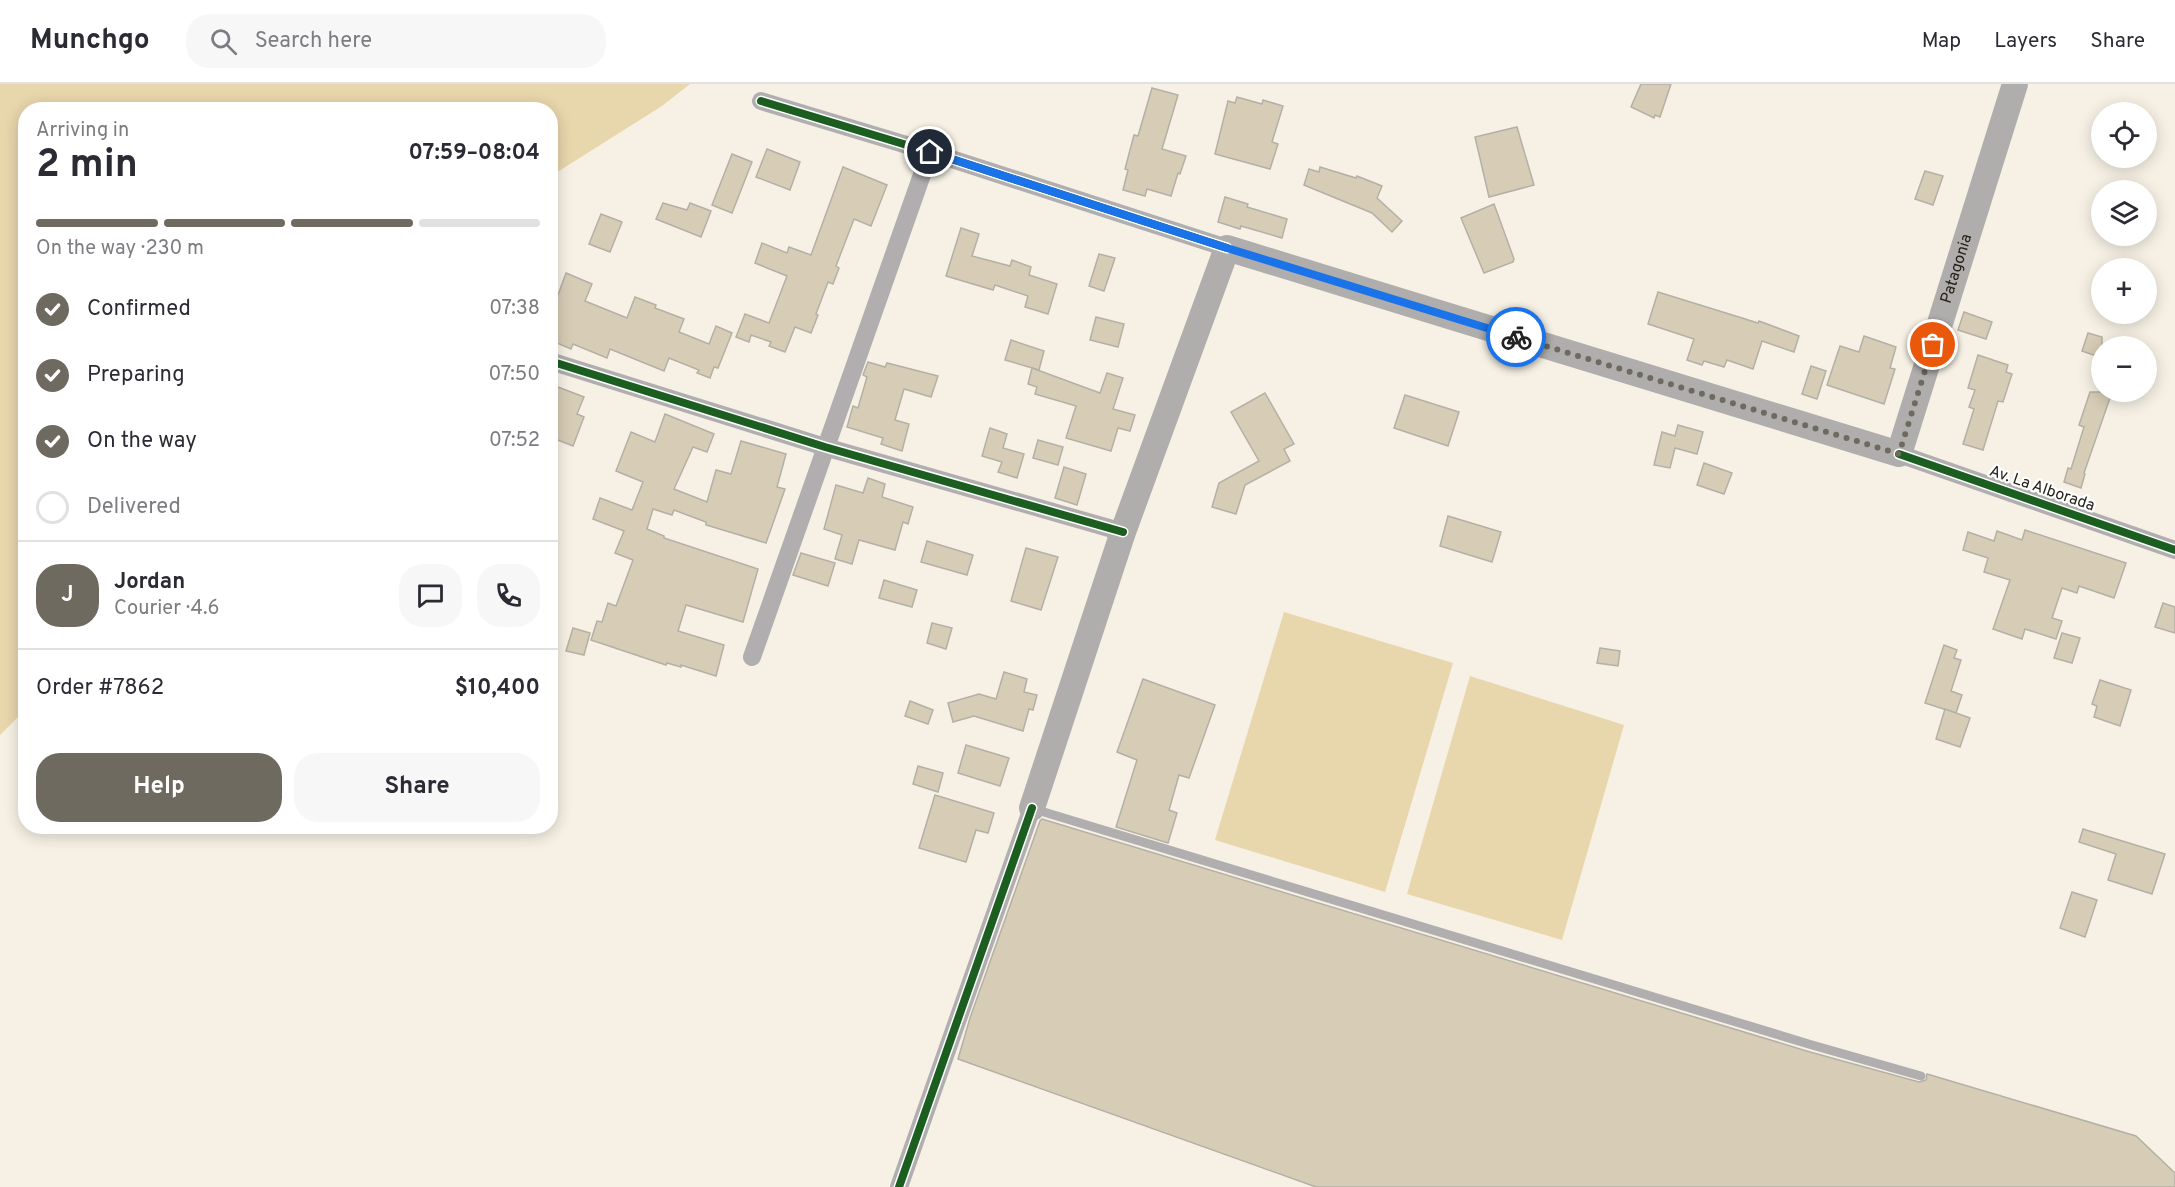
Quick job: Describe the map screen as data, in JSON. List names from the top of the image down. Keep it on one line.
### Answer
{"streets":{"main road":["Patagonia","Av. La Alborada"]},"crossings":[["Patagonia","Av. La Alborada"]],"page":{"header":"Munchgo","search":"Search here","nav":["Map","Layers","Share"],"map_buttons":["+","−"],"heading":["2 min","Arriving in","07:59–08:04"],"panel":["Jordan","Courier · 4.6","Order #7862","$10,400"],"bar":"On the way · 230 m","list":[["Confirmed","07:38"],["Preparing","07:50"],["On the way","07:52"],"Delivered"],"round":"J","buttons":["Help","Share"]}}
